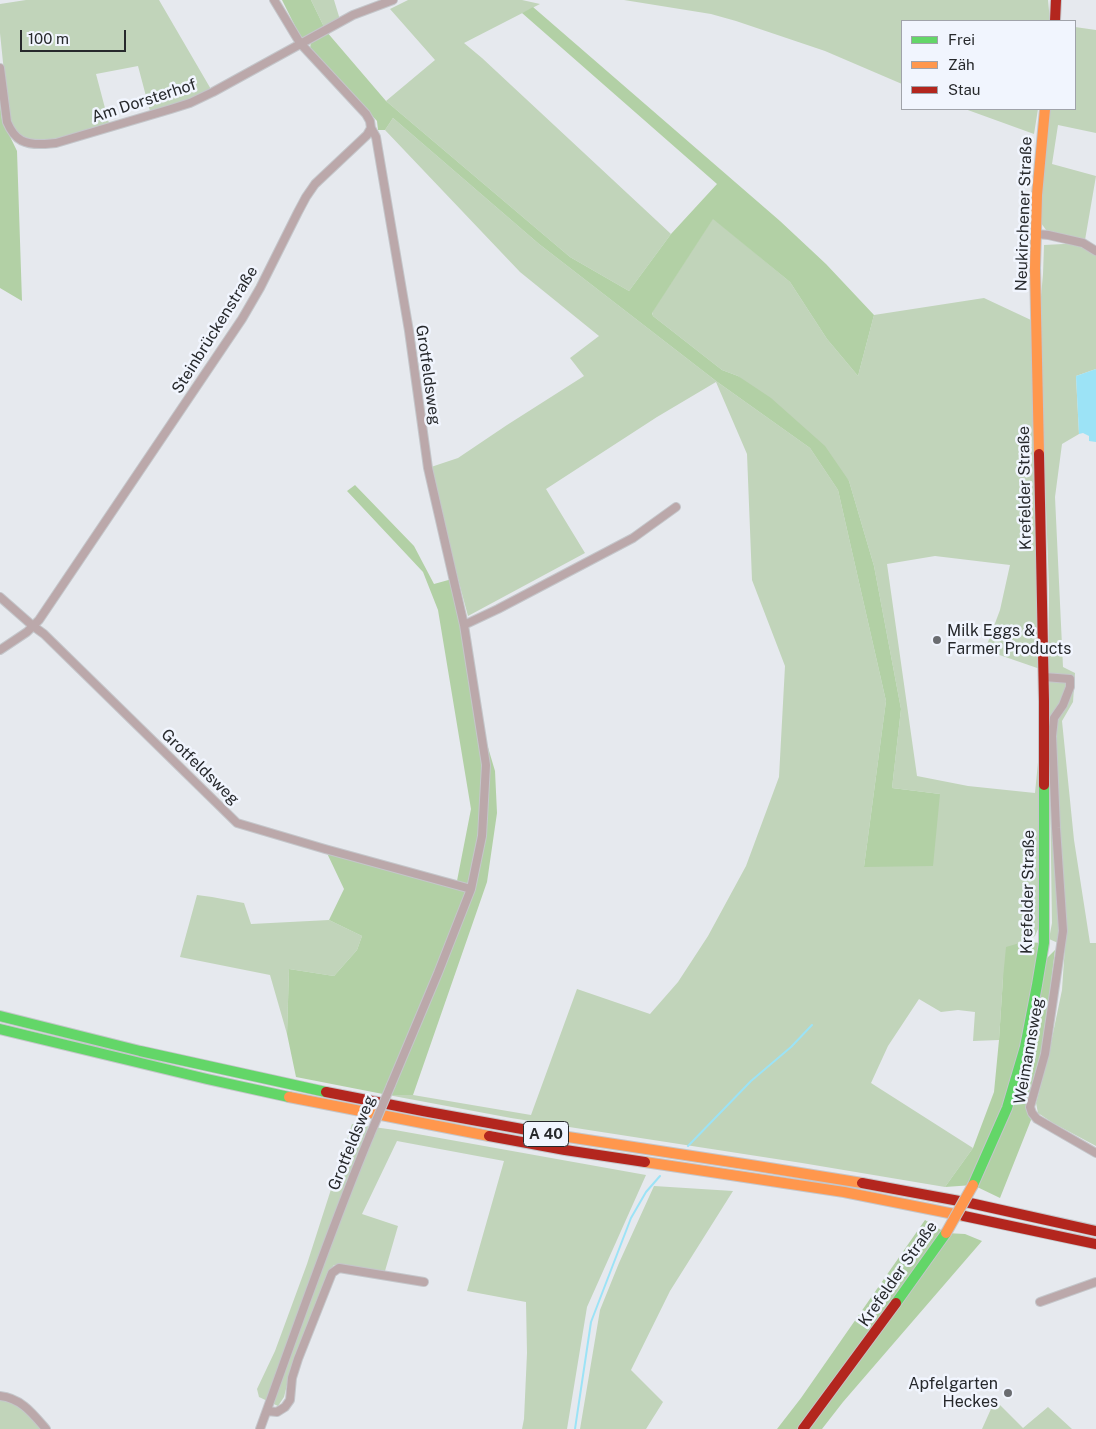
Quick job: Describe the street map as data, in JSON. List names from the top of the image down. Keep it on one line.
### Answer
{"streets":{"main road":["Neukirchener Straße","Krefelder Straße","A 40"],"street":["Am Dorsterhof","Steinbrückenstraße","Grotfeldsweg","Weimannsweg"]},"crossings":[["Neukirchener Straße","Krefelder Straße"],["Steinbrückenstraße","Grotfeldsweg"],["Krefelder Straße","Weimannsweg"]],"places":["Milk Eggs & Farmer Products","Apfelgarten Heckes"],"legend":["Frei","Zäh","Stau"],"scale_bar":"100 m"}
